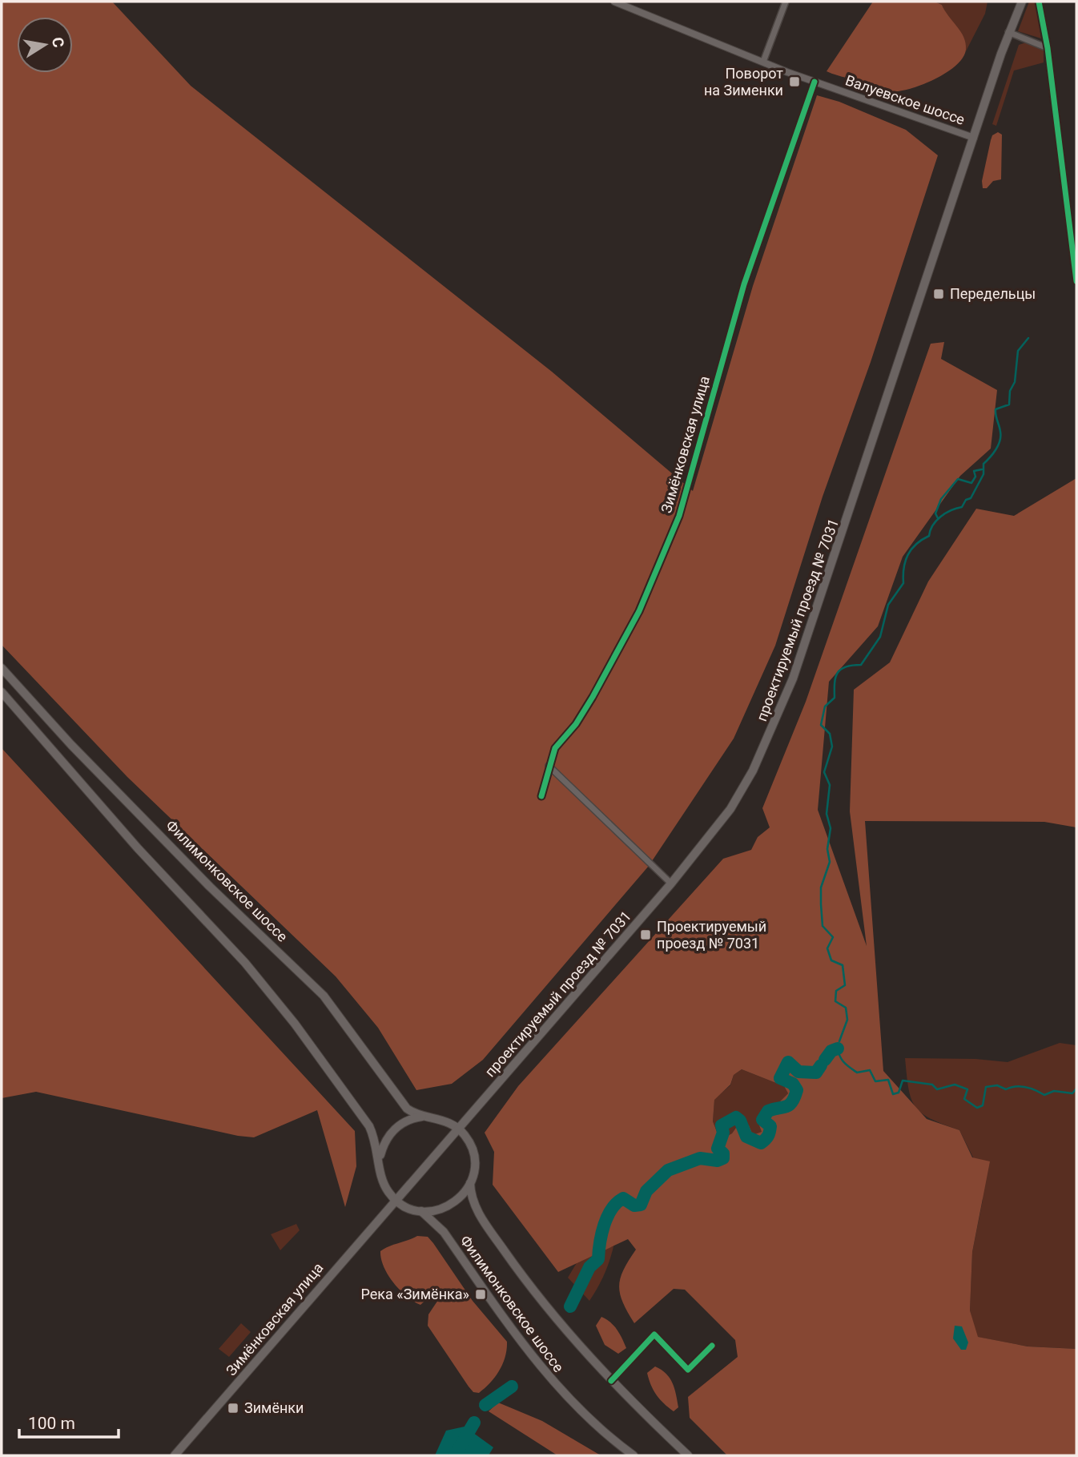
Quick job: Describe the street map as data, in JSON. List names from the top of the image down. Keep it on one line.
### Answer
{"streets":{"main road":["Валуевское шоссе","Зимёнковская улица","проектируемый проезд № 7031","Филимонковское шоссе"]},"crossings":[["Валуевское шоссе","Зимёнковская улица"],["Валуевское шоссе","проектируемый проезд № 7031"],["Зимёнковская улица","проектируемый проезд № 7031"],["Зимёнковская улица","Филимонковское шоссе"],["проектируемый проезд № 7031","Филимонковское шоссе"]],"places":{"transit":["Поворот на Зименки","Передельцы","Проектируемый проезд № 7031","Река «Зимёнка»","Зимёнки"]},"scale_bar":"100 m","north":"right"}
